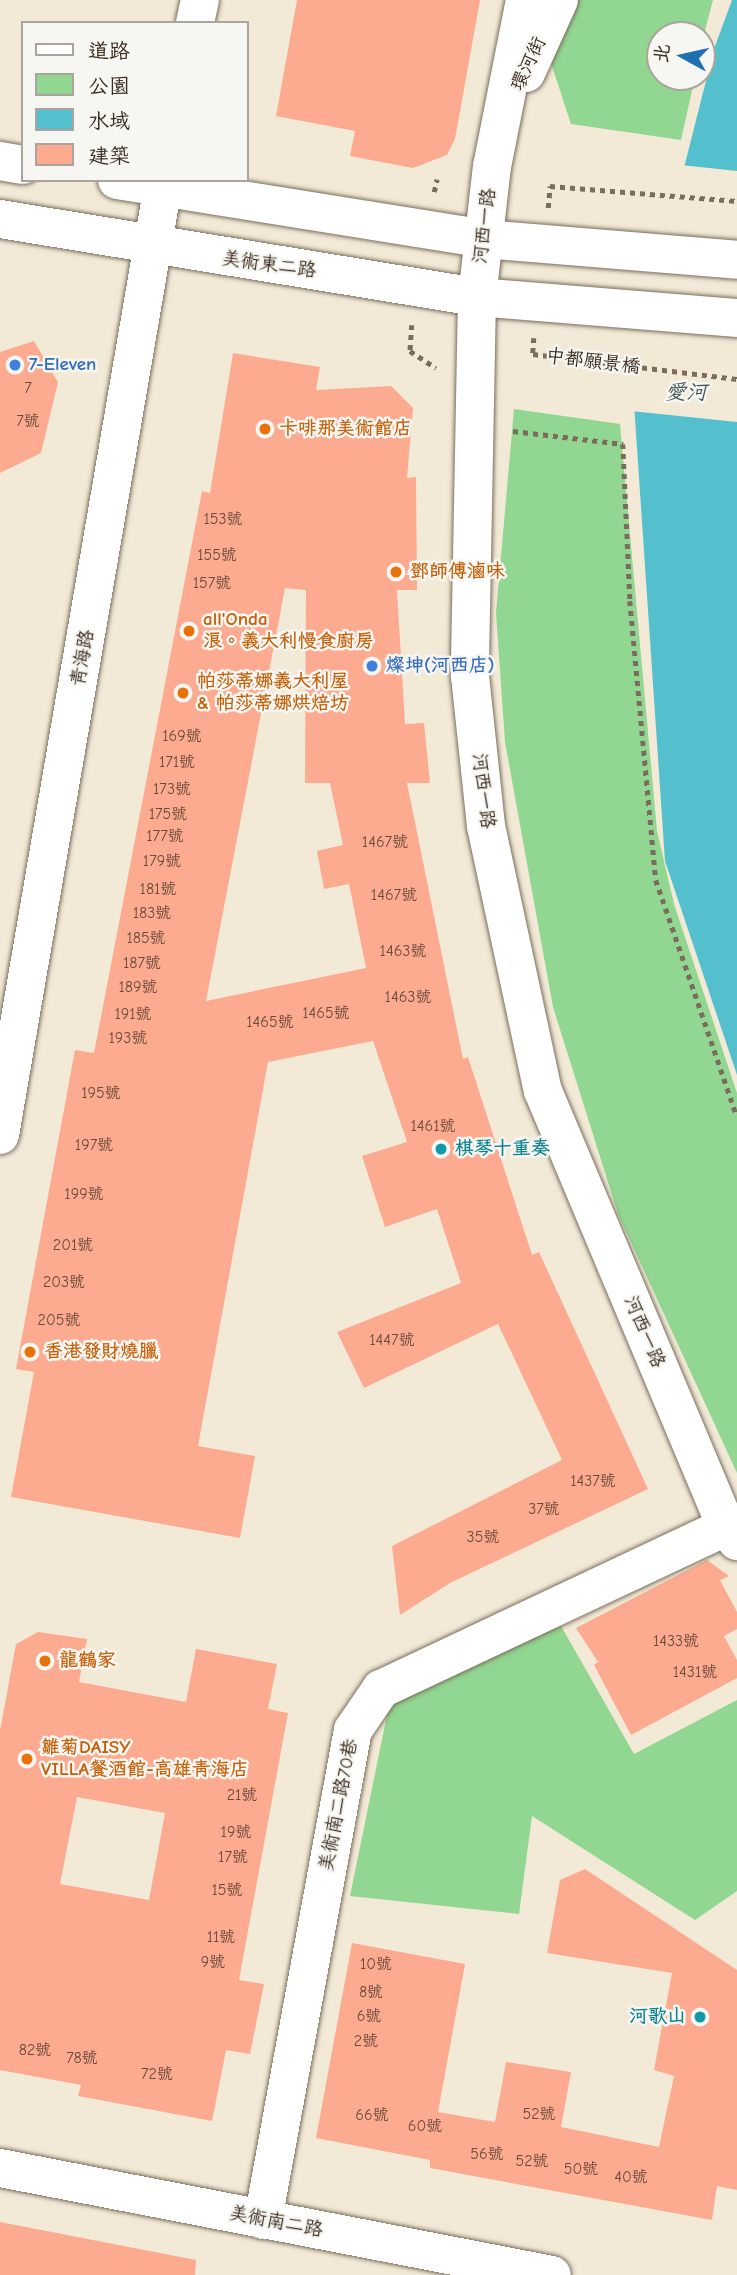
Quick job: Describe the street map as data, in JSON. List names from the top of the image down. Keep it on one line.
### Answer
{"streets":{"street":["環河街","河西一路","美術東二路","青海路","美術南二路70巷","美術南二路"],"path":["中都願景橋"]},"crossings":[["環河街","河西一路"],["河西一路","美術東二路"],["河西一路","美術南二路70巷"],["美術東二路","青海路"],["美術南二路70巷","美術南二路"]],"water":["愛河"],"places":["7-Eleven","卡啡那美術館店","鄧師傅滷味","all'Onda 浪。義大利慢食廚房","燦坤(河西店)","帕莎蒂娜義大利屋 & 帕莎蒂娜烘焙坊","棋琴十重奏","香港發財燒臘","龍鶴家","雛菊DAISY VILLA餐酒館-高雄青海店","河歌山"],"house_numbers":["7","7號","153號","155號","157號","169號","171號","173號","175號","177號","1467號","179號","181號","1467號","183號","185號","1463號","187號","189號","1463號","1465號","191號","1465號","193號","195號","1461號","197號","199號","201號","203號","205號","1447號","1437號","37號","35號","1433號","1431號","21號","19號","17號","15號","11號","9號","10號","8號","6號","2號","82號","78號","72號","52號","66號","60號","56號","52號","50號","40號"],"legend":["道路","公園","水域","建築"],"north":"left"}
